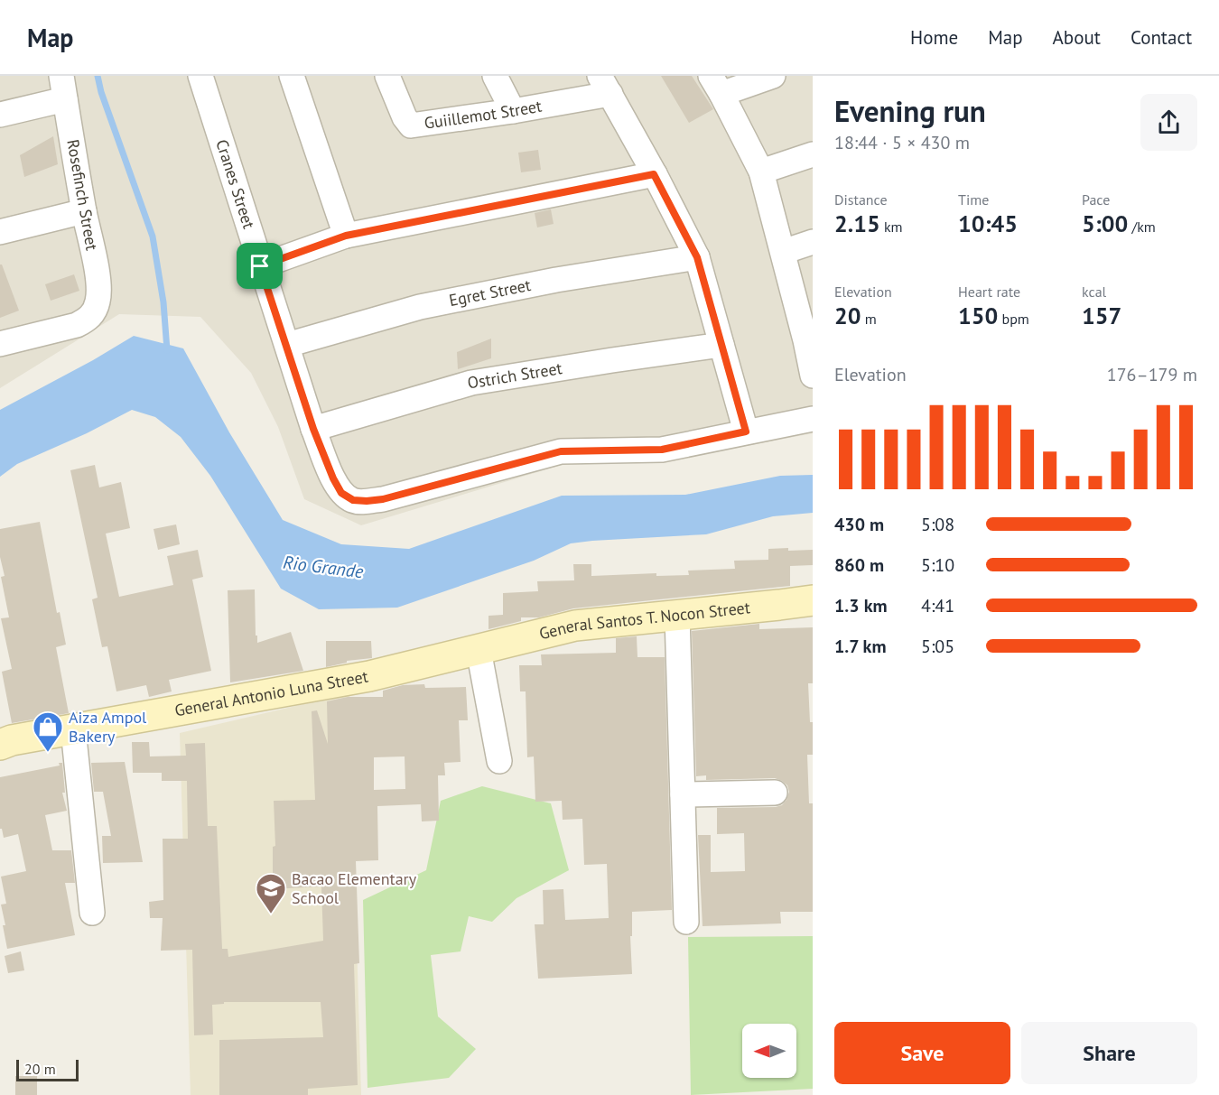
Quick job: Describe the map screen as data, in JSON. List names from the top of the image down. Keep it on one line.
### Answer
{"streets":{"main road":["General Santos T. Nocon Street","General Antonio Luna Street"],"street":["Guiillemot Street","Cranes Street","Rosefinch Street","Egret Street","Ostrich Street"]},"crossings":[["Cranes Street","Egret Street"],["Cranes Street","Ostrich Street"],["General Santos T. Nocon Street","General Antonio Luna Street"]],"water":["Rio Grande"],"places":{"shop":["Aiza Ampol Bakery"],"school or university":["Bacao Elementary School"]},"scale_bar":"20 m","north":"left","page":{"header":"Map","nav":["Home","Map","About","Contact"],"heading":["Evening run","18:44 · 5 × 430 m"],"stats":[["Distance","2.15 km"],["Time","10:45"],["Pace","5:00 /km"],["Elevation","20 m"],["Heart rate","150 bpm"],["kcal","157"]],"chart":["Elevation","176–179 m"],"list":[{"name":"430 m","note":"5:08"},{"name":"860 m","note":"5:10"},{"name":"1.3 km","note":"4:41"},{"name":"1.7 km","note":"5:05"}],"buttons":["Save","Share"],"scale":"20 m"}}
